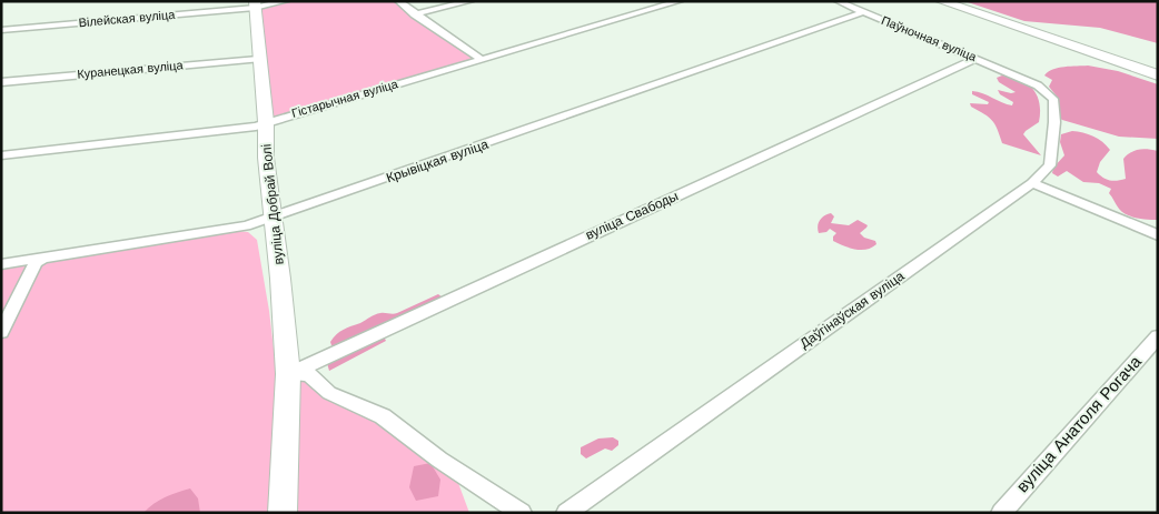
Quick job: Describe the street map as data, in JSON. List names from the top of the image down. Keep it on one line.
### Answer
{"streets":{"street":["Вілейская вуліца","Паўночная вуліца","Куранецкая вуліца","Гістарычная вуліца","Крывіцкая вуліца","вуліца Добрай Волі","вуліца Свабоды","Даўгінаўская вуліца","вуліца Анатоля Рогача"]},"crossings":[["Вілейская вуліца","вуліца Добрай Волі"],["Паўночная вуліца","Крывіцкая вуліца"],["Паўночная вуліца","вуліца Свабоды"],["Паўночная вуліца","Даўгінаўская вуліца"],["Куранецкая вуліца","вуліца Добрай Волі"],["Гістарычная вуліца","вуліца Добрай Волі"],["Крывіцкая вуліца","вуліца Добрай Волі"],["вуліца Добрай Волі","вуліца Свабоды"]]}
